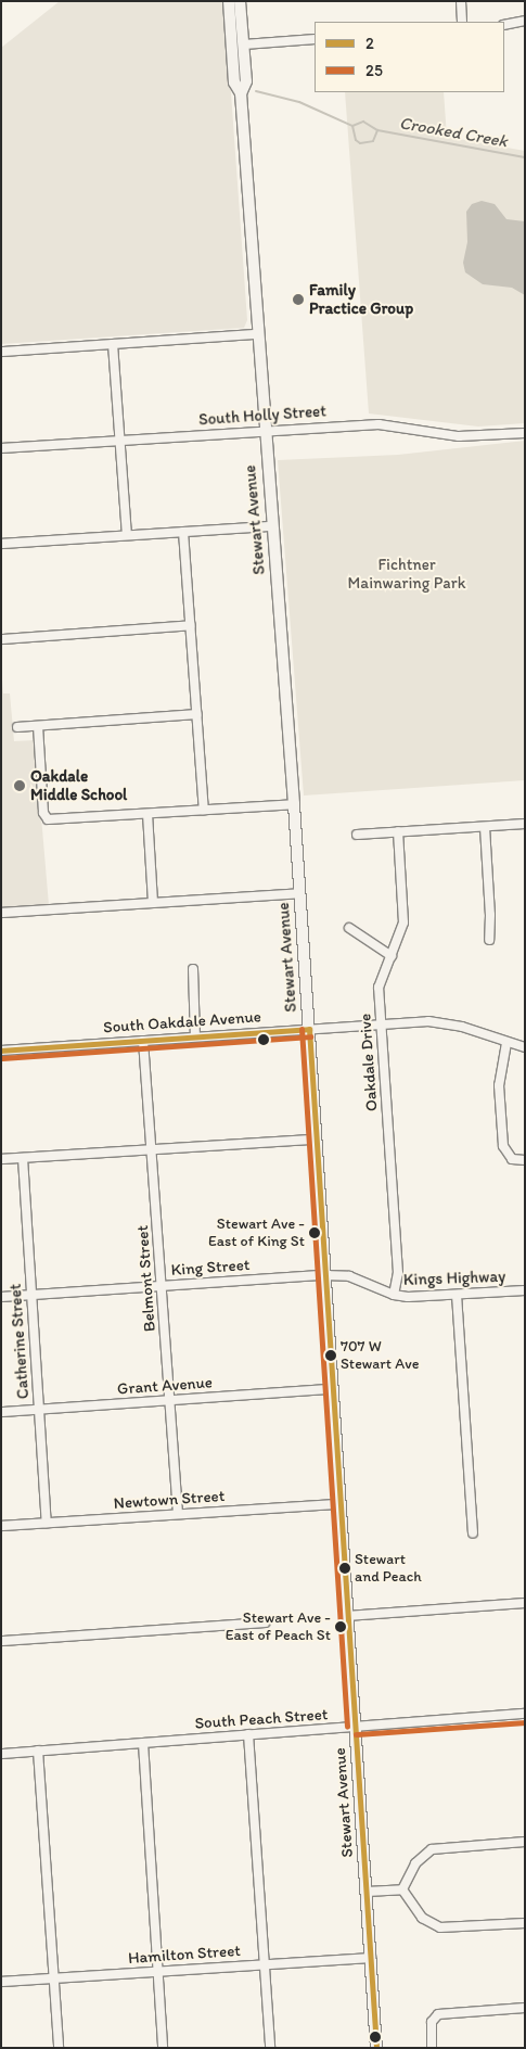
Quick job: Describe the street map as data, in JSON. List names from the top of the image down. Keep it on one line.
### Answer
{"streets":{"main road":["Stewart Avenue"],"street":["South Holly Street","South Oakdale Avenue","Oakdale Drive","King Street","Belmont Street","Kings Highway","Catherine Street","Grant Avenue","Newtown Street","South Peach Street","Hamilton Street"]},"crossings":[["South Holly Street","Stewart Avenue"],["Stewart Avenue","South Oakdale Avenue"],["Stewart Avenue","King Street"],["Stewart Avenue","Kings Highway"],["Stewart Avenue","Grant Avenue"],["Stewart Avenue","Newtown Street"],["Stewart Avenue","South Peach Street"],["Stewart Avenue","Hamilton Street"],["South Oakdale Avenue","Oakdale Drive"],["South Oakdale Avenue","Belmont Street"],["Oakdale Drive","Kings Highway"],["King Street","Belmont Street"],["King Street","Kings Highway"],["King Street","Catherine Street"],["Belmont Street","Grant Avenue"],["Belmont Street","Newtown Street"],["Catherine Street","Grant Avenue"],["Catherine Street","Newtown Street"]],"water":["Crooked Creek"],"parks":["Fichtner Mainwaring Park"],"places":["Family Practice Group","Oakdale Middle School","Stewart Ave - East of King St","707 W Stewart Ave","Stewart and Peach","Stewart Ave - East of Peach St"],"lines":["transit line 2","transit line 25"],"legend":["2","25"]}
